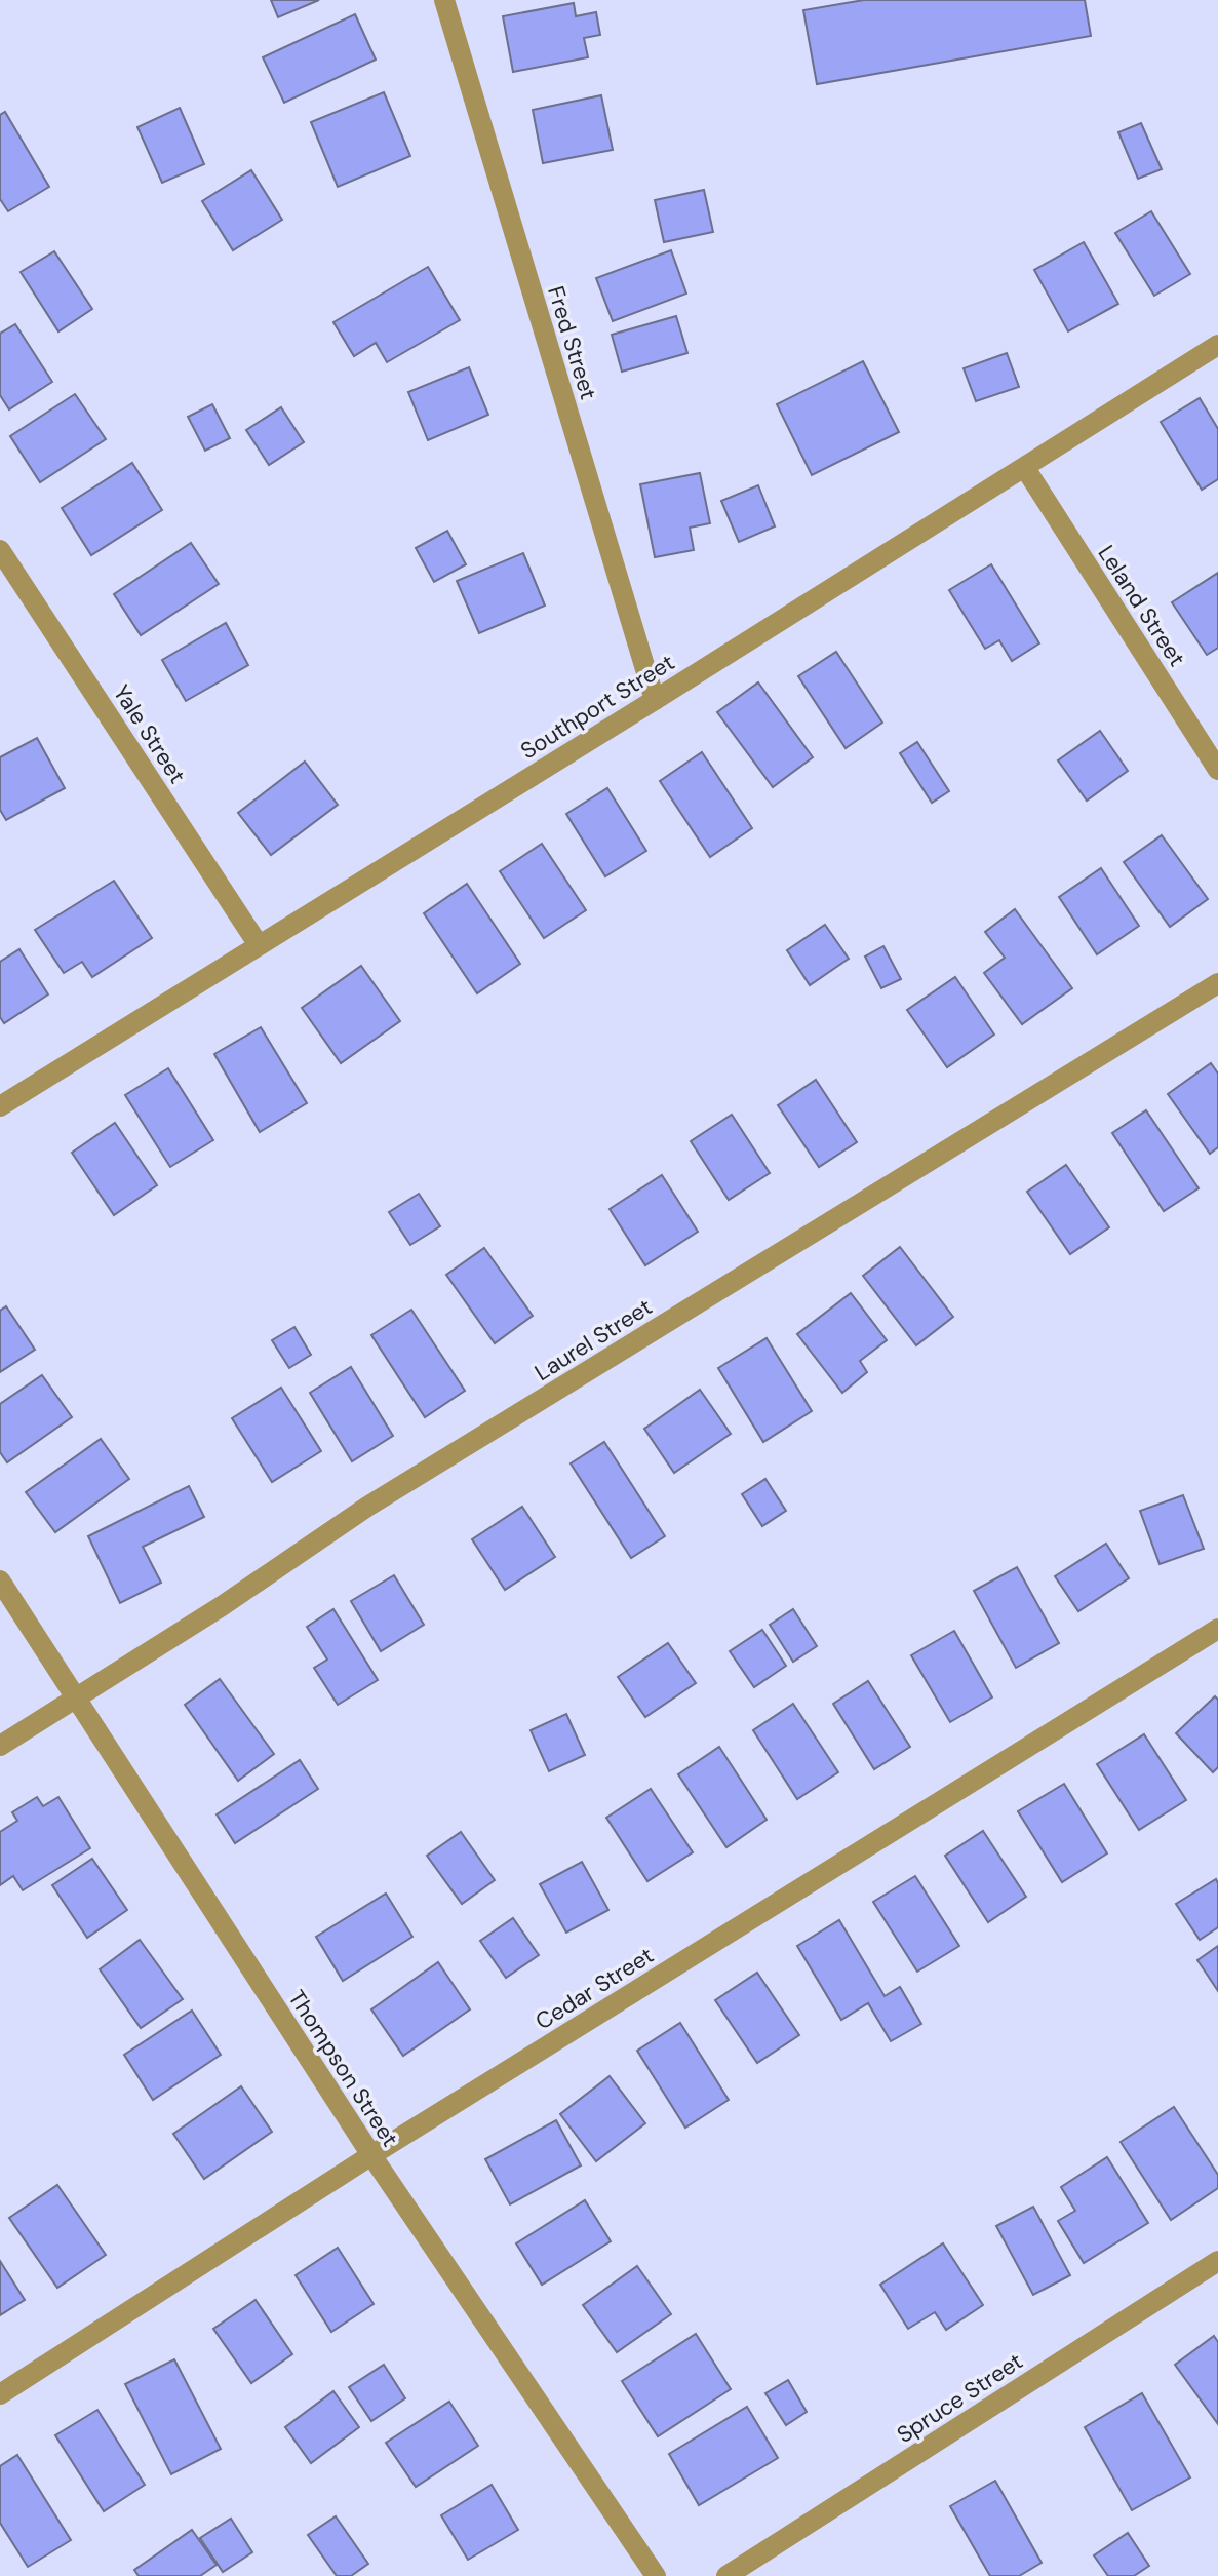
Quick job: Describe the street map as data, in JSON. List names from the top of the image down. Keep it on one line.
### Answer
{"streets":{"street":["Fred Street","Leland Street","Southport Street","Yale Street","Laurel Street","Cedar Street","Thompson Street","Spruce Street"]},"crossings":[["Fred Street","Southport Street"],["Leland Street","Southport Street"],["Southport Street","Yale Street"],["Laurel Street","Thompson Street"],["Cedar Street","Thompson Street"]]}
